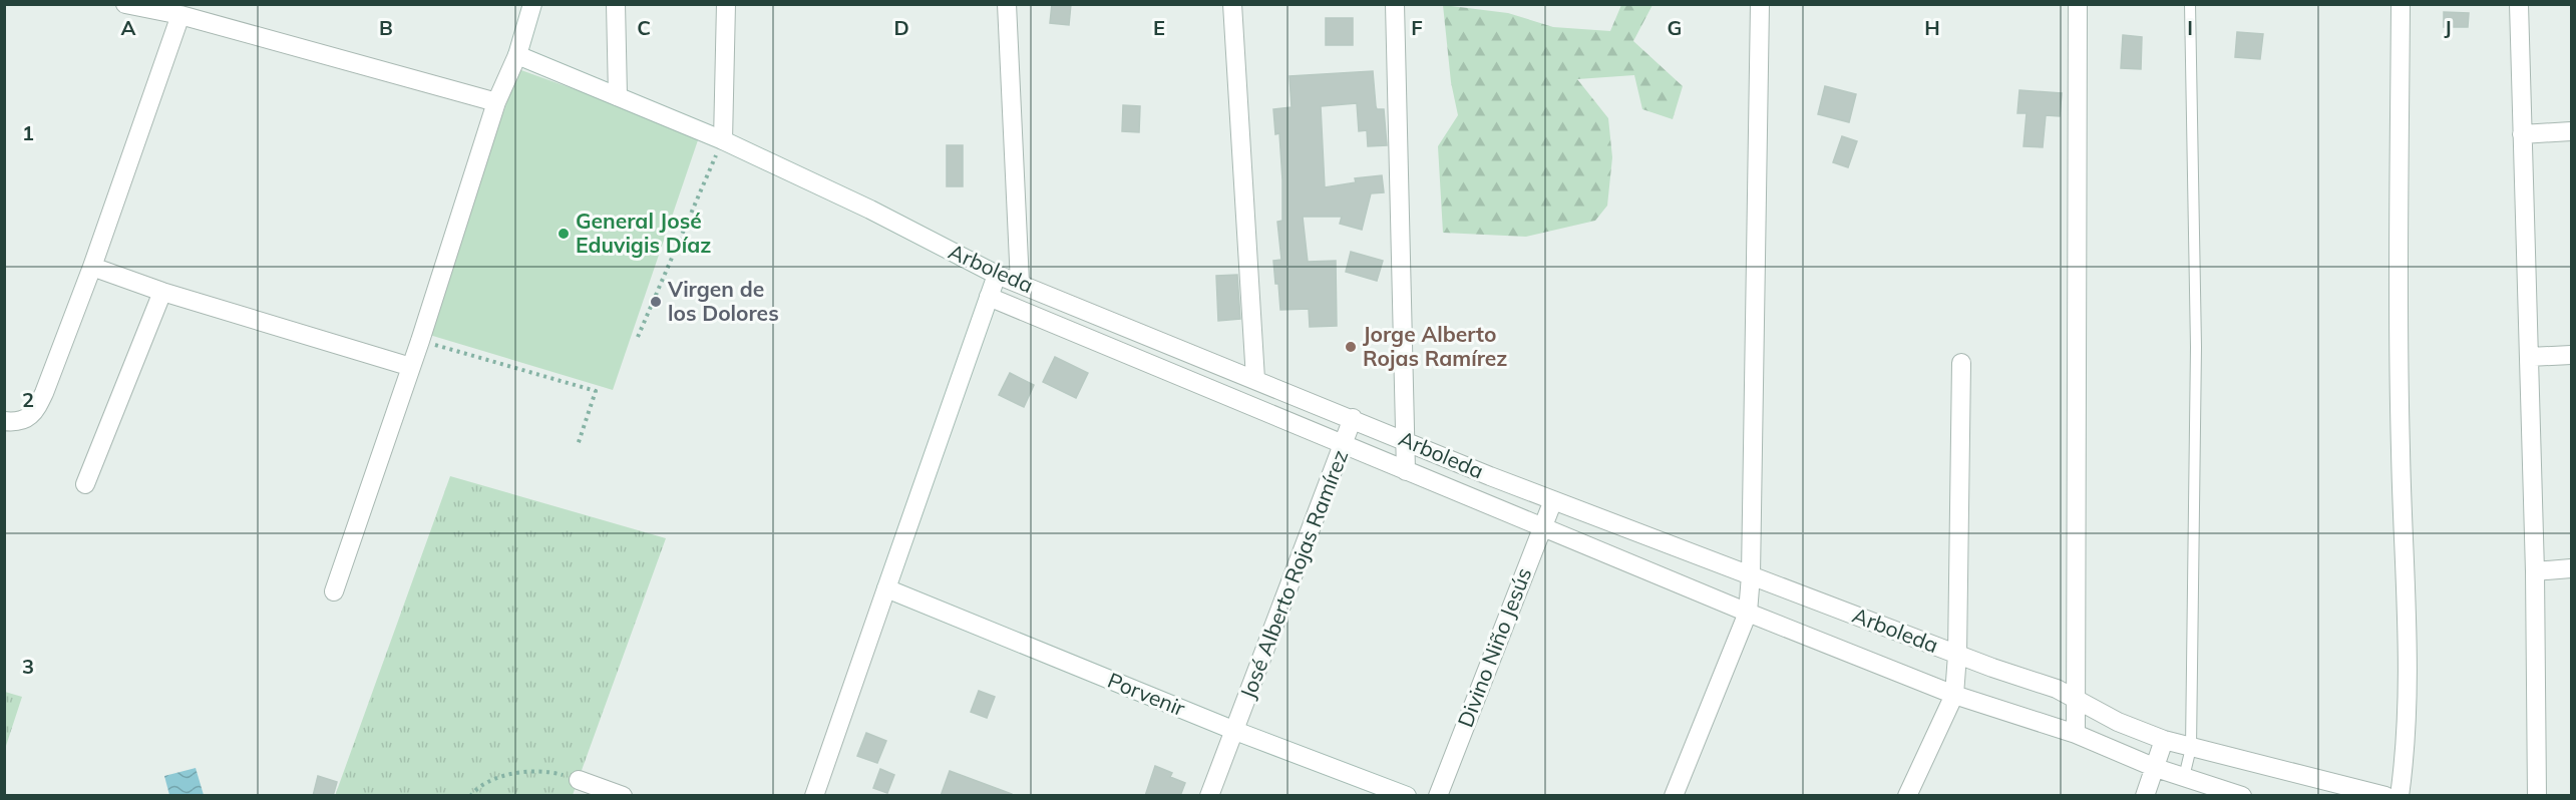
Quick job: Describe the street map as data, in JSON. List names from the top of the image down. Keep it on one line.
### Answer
{"streets":{"street":["Arboleda","José Alberto Rojas Ramírez","Divino Niño Jesús","Porvenir"]},"crossings":[["Arboleda","José Alberto Rojas Ramírez"],["Arboleda","Divino Niño Jesús"],["José Alberto Rojas Ramírez","Porvenir"]],"places":["General José Eduvigis Díaz","Virgen de los Dolores","Jorge Alberto Rojas Ramírez"],"grid":{"columns":["A","B","C","D","E","F","G","H","I","J"],"rows":["1","2","3"]}}
